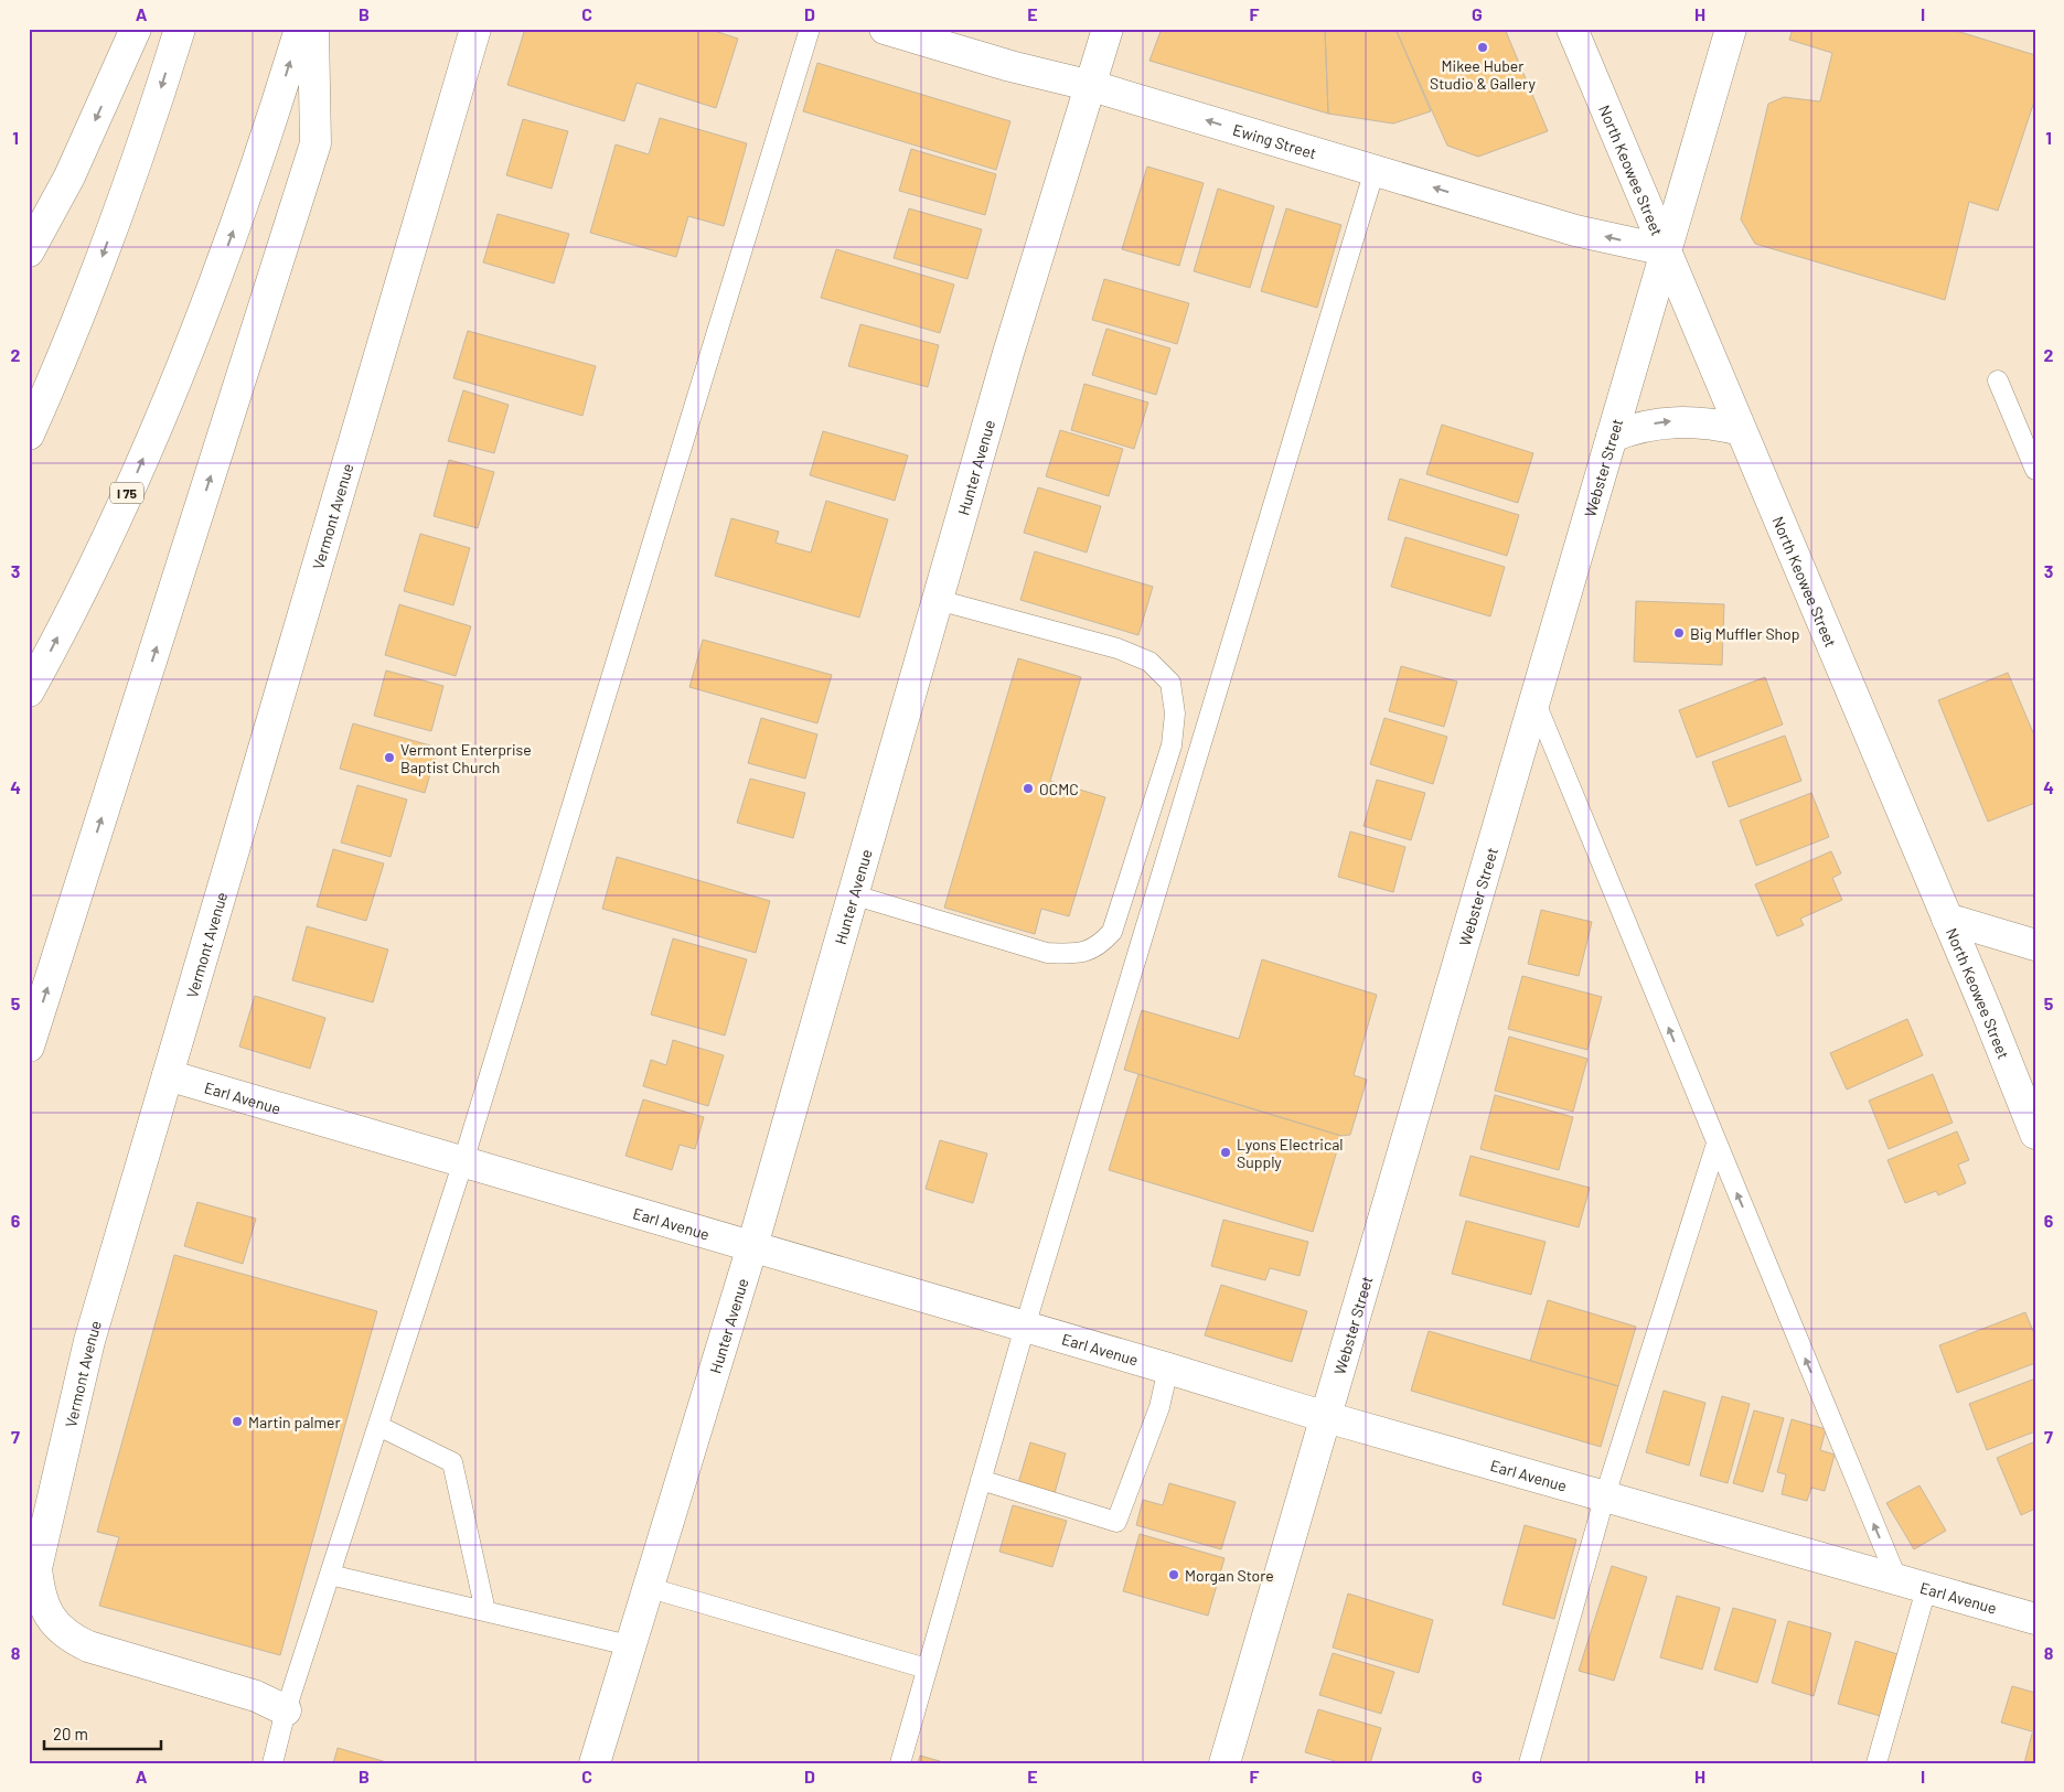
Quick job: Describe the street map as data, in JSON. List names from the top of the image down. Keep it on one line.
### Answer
{"streets":{"main road":["Ewing Street","North Keowee Street","Hunter Avenue","Webster Street","I 75","Vermont Avenue","Earl Avenue"]},"crossings":[["Ewing Street","North Keowee Street"],["Ewing Street","Hunter Avenue"],["Ewing Street","Webster Street"],["North Keowee Street","Webster Street"],["Hunter Avenue","Earl Avenue"],["Webster Street","Earl Avenue"],["Vermont Avenue","Earl Avenue"]],"one_way":["Ewing Street"],"places":["Mikee Huber Studio & Gallery","Big Muffler Shop","Vermont Enterprise Baptist Church","OCMC","Lyons Electrical Supply","Martin palmer","Morgan Store"],"scale_bar":"20 m","grid":{"columns":["A","B","C","D","E","F","G","H","I"],"rows":["1","2","3","4","5","6","7","8"]}}
